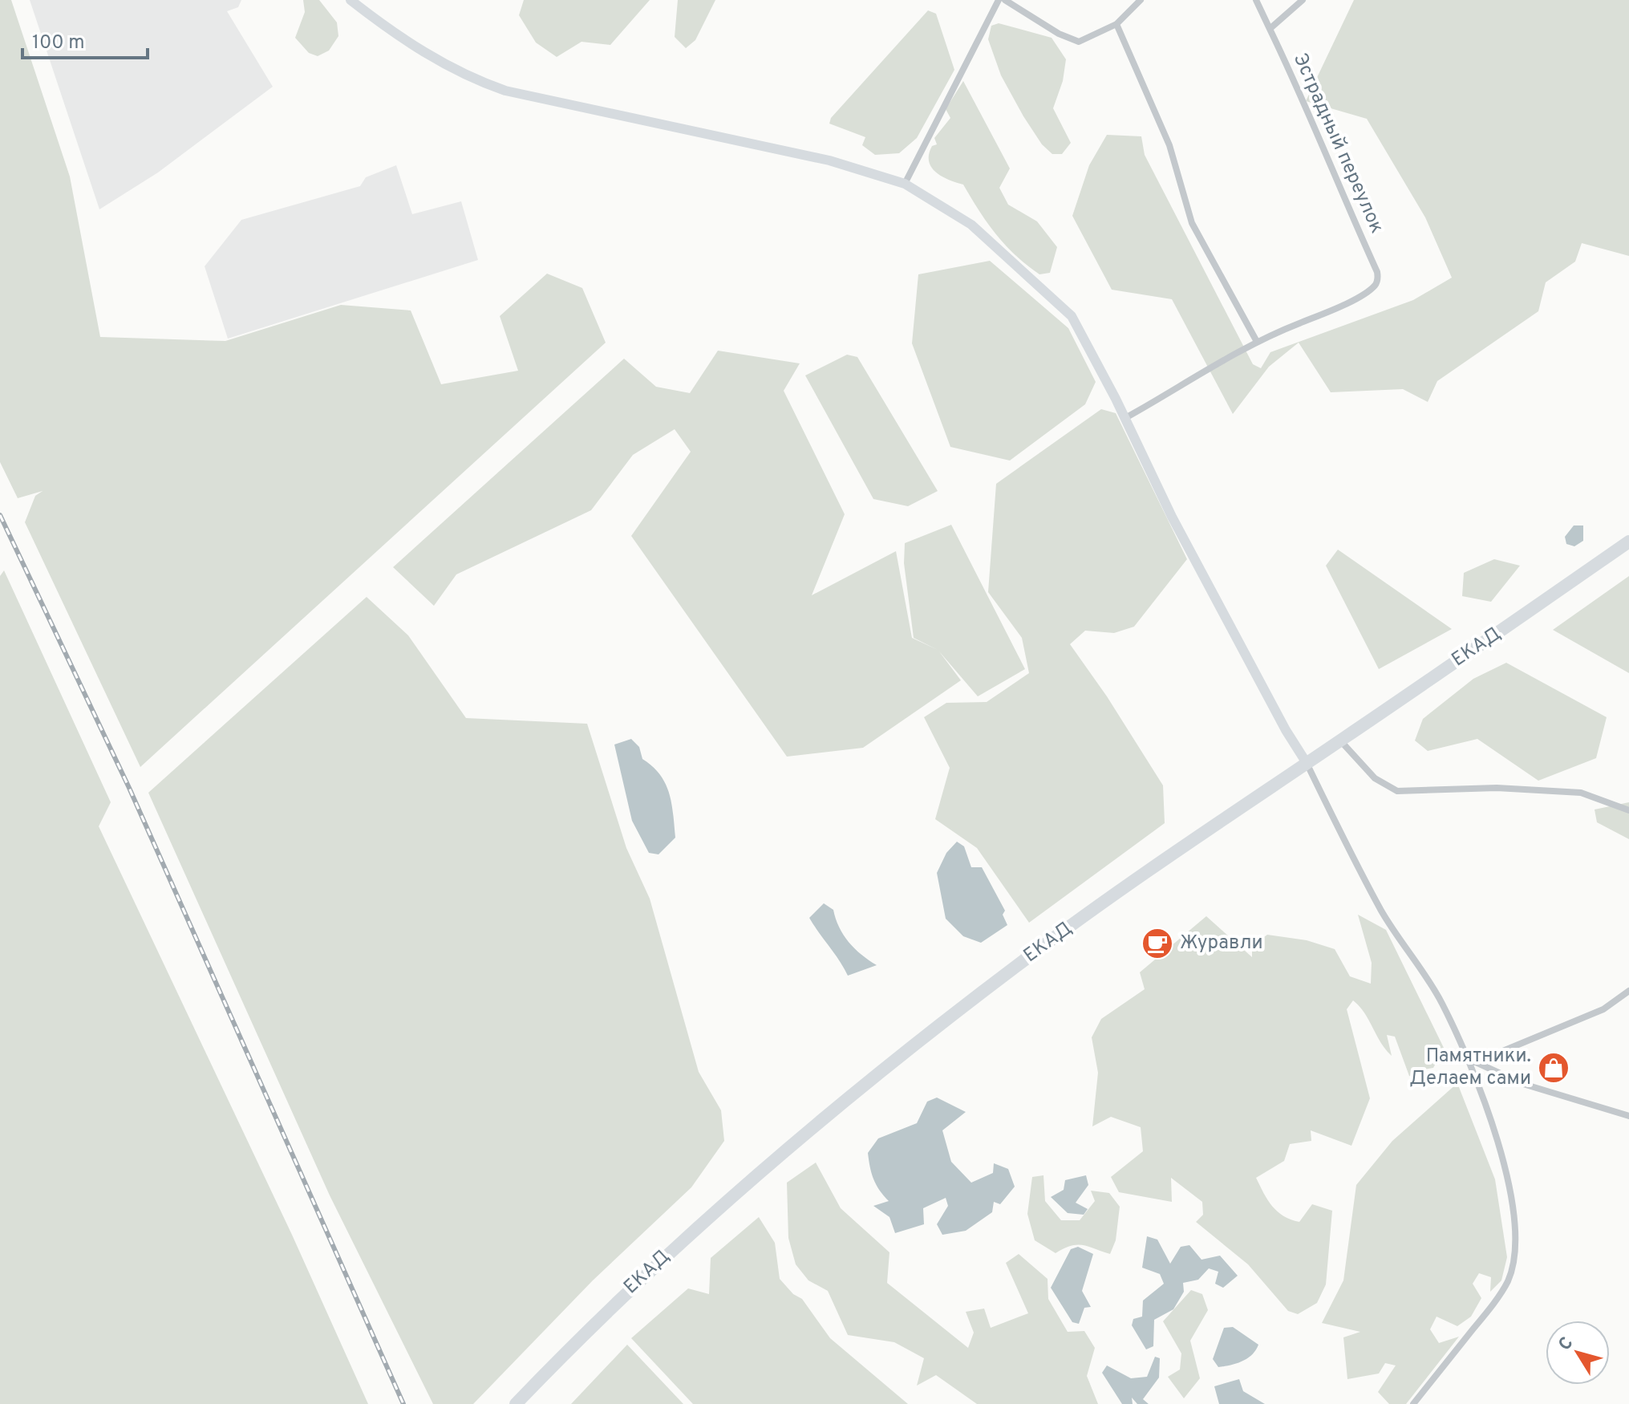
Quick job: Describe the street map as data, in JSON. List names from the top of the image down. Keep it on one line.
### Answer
{"streets":{"highway":["ЕКАД"],"street":["Эстрадный переулок"]},"places":{"cafe":["Журавли"],"shop":["Памятники. Делаем сами"]},"scale_bar":"100 m","north":"top left"}
